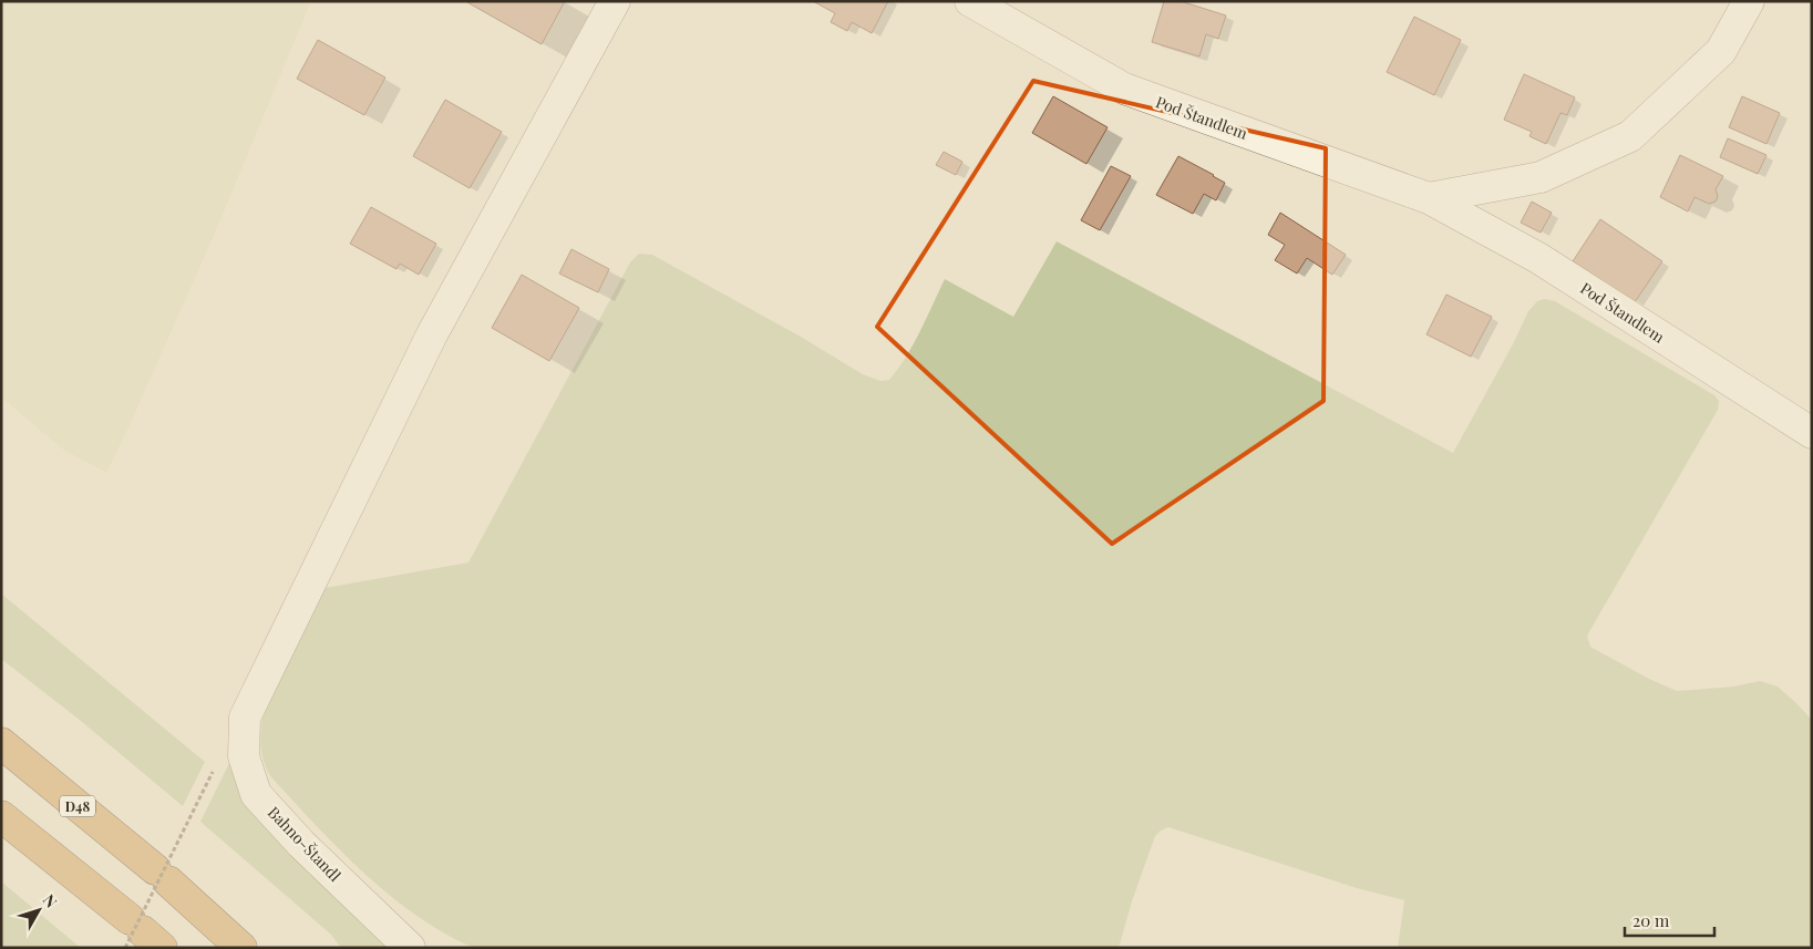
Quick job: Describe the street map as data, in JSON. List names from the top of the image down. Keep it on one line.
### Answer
{"streets":{"highway":["D48"],"street":["Pod Štandlem","Bahno-Štandl"]},"scale_bar":"20 m","north":"top right"}
